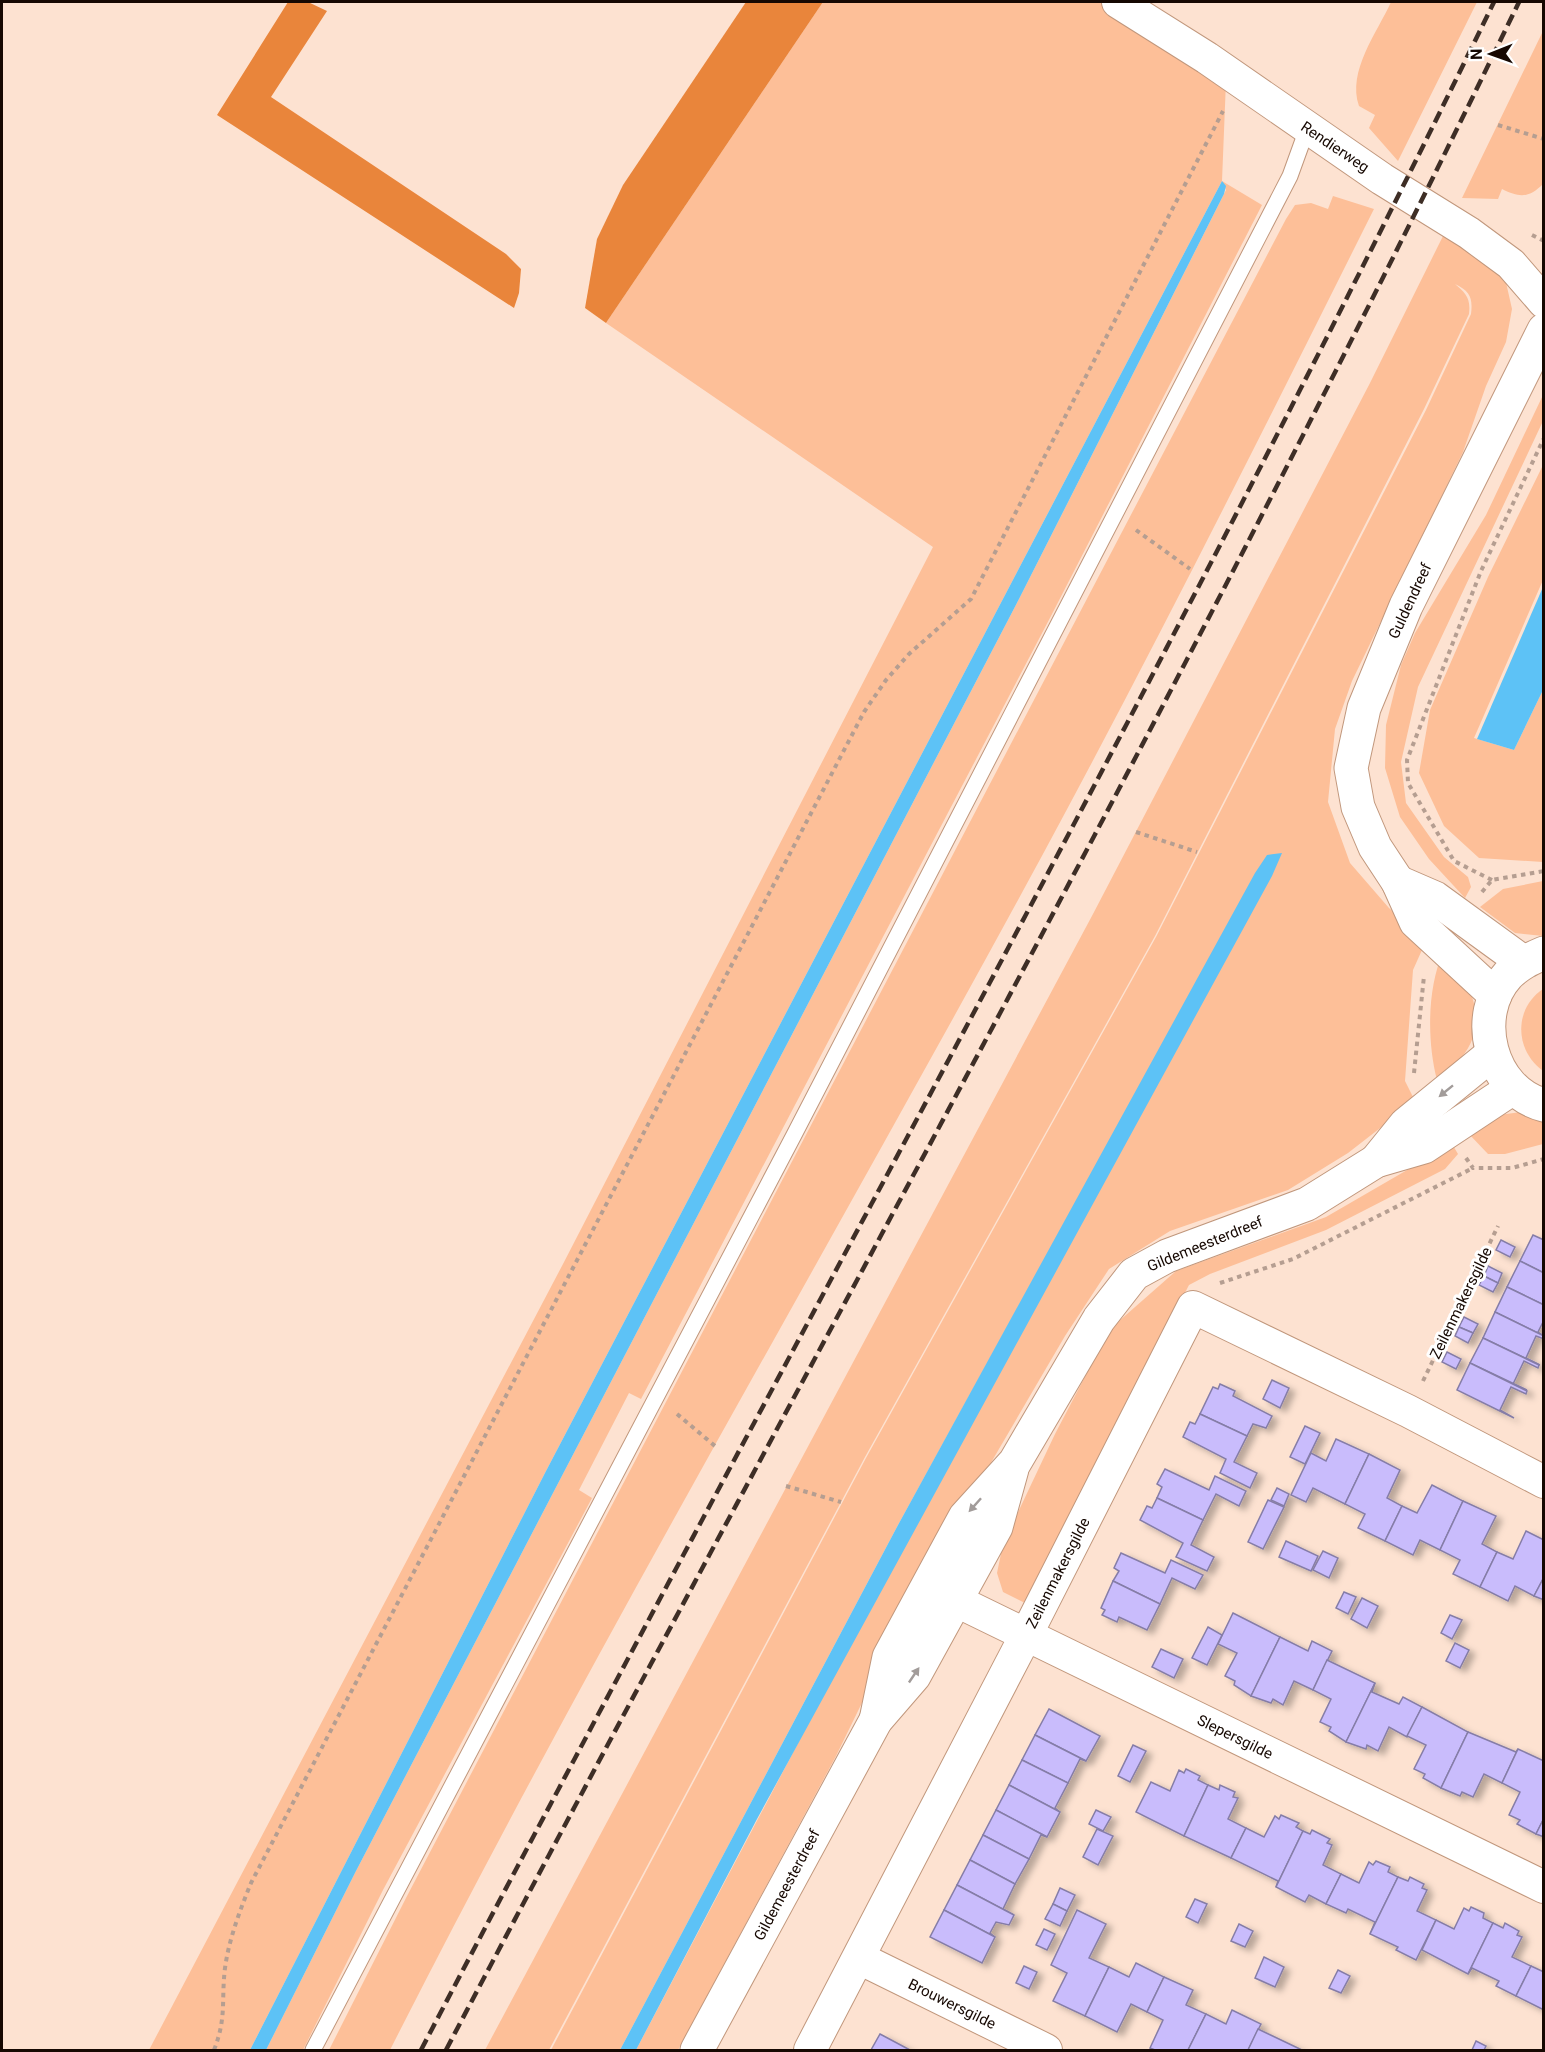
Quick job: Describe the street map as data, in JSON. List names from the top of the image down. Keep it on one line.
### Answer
{"streets":{"street":["Rendierweg","Guldendreef","Gildemeesterdreef","Zeilenmakersgilde","Slepersgilde","Brouwersgilde"]},"crossings":[["Gildemeesterdreef","Slepersgilde"],["Zeilenmakersgilde","Slepersgilde"],["Zeilenmakersgilde","Brouwersgilde"]],"north":"left"}
